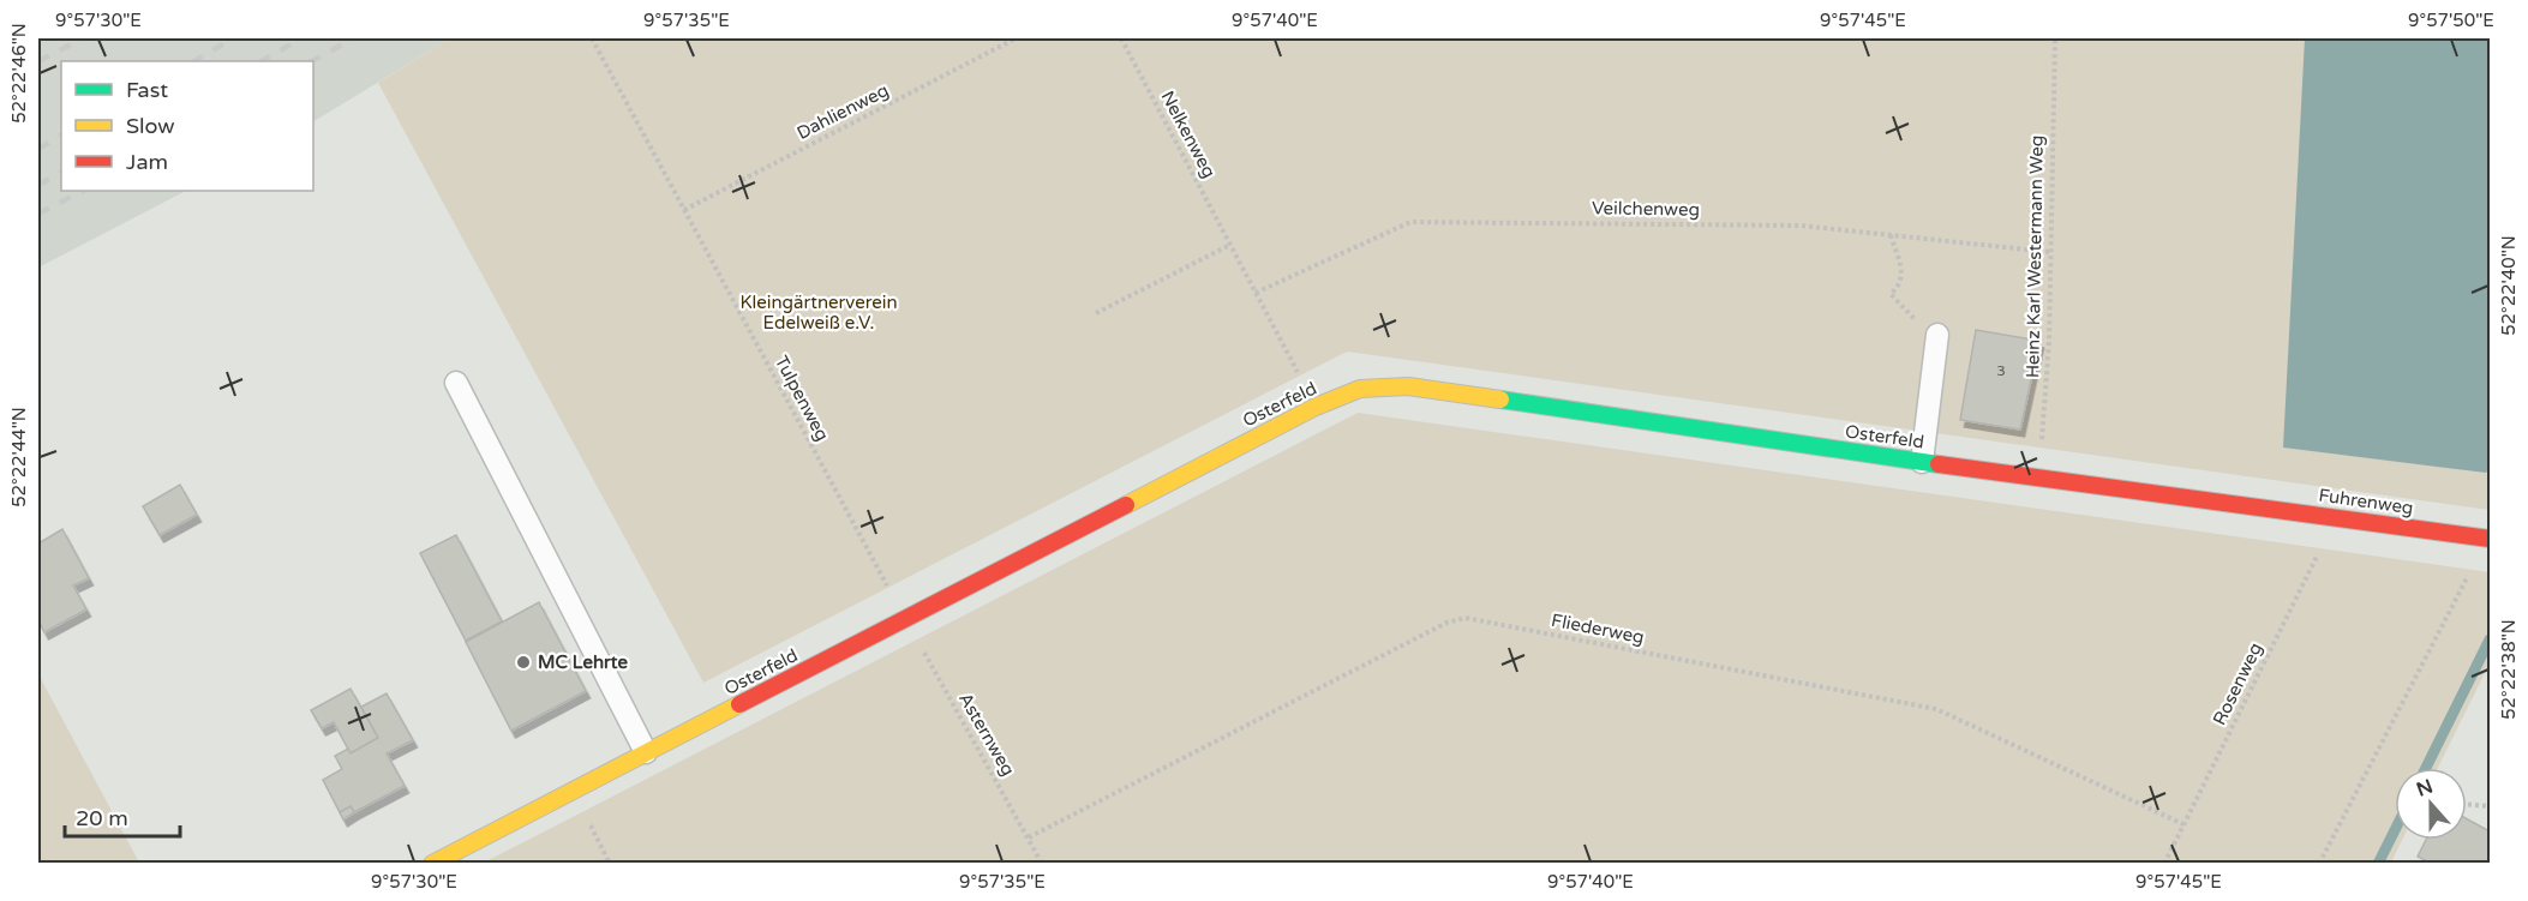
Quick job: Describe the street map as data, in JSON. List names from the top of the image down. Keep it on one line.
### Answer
{"streets":{"street":["Osterfeld","Fuhrenweg"],"path":["Dahlienweg","Nelkenweg","Veilchenweg","Heinz Karl Westermann Weg","Tulpenweg","Fliederweg","Rosenweg","Asternweg"]},"crossings":[["Dahlienweg","Tulpenweg"],["Nelkenweg","Veilchenweg"],["Nelkenweg","Osterfeld"],["Veilchenweg","Heinz Karl Westermann Weg"],["Heinz Karl Westermann Weg","Osterfeld"],["Tulpenweg","Osterfeld"],["Tulpenweg","Asternweg"],["Osterfeld","Fuhrenweg"],["Osterfeld","Asternweg"],["Fuhrenweg","Rosenweg"],["Fliederweg","Rosenweg"],["Fliederweg","Asternweg"]],"parks":["Kleingärtnerverein Edelweiß e.V."],"places":["MC Lehrte"],"house_numbers":["3"],"legend":["Fast","Slow","Jam"],"scale_bar":"20 m","north":"top","coordinates":["9°57'30\"E","9°57'35\"E","9°57'40\"E","9°57'45\"E","9°57'50\"E","52°22'46\"N","52°22'40\"N","52°22'44\"N","52°22'38\"N"]}
